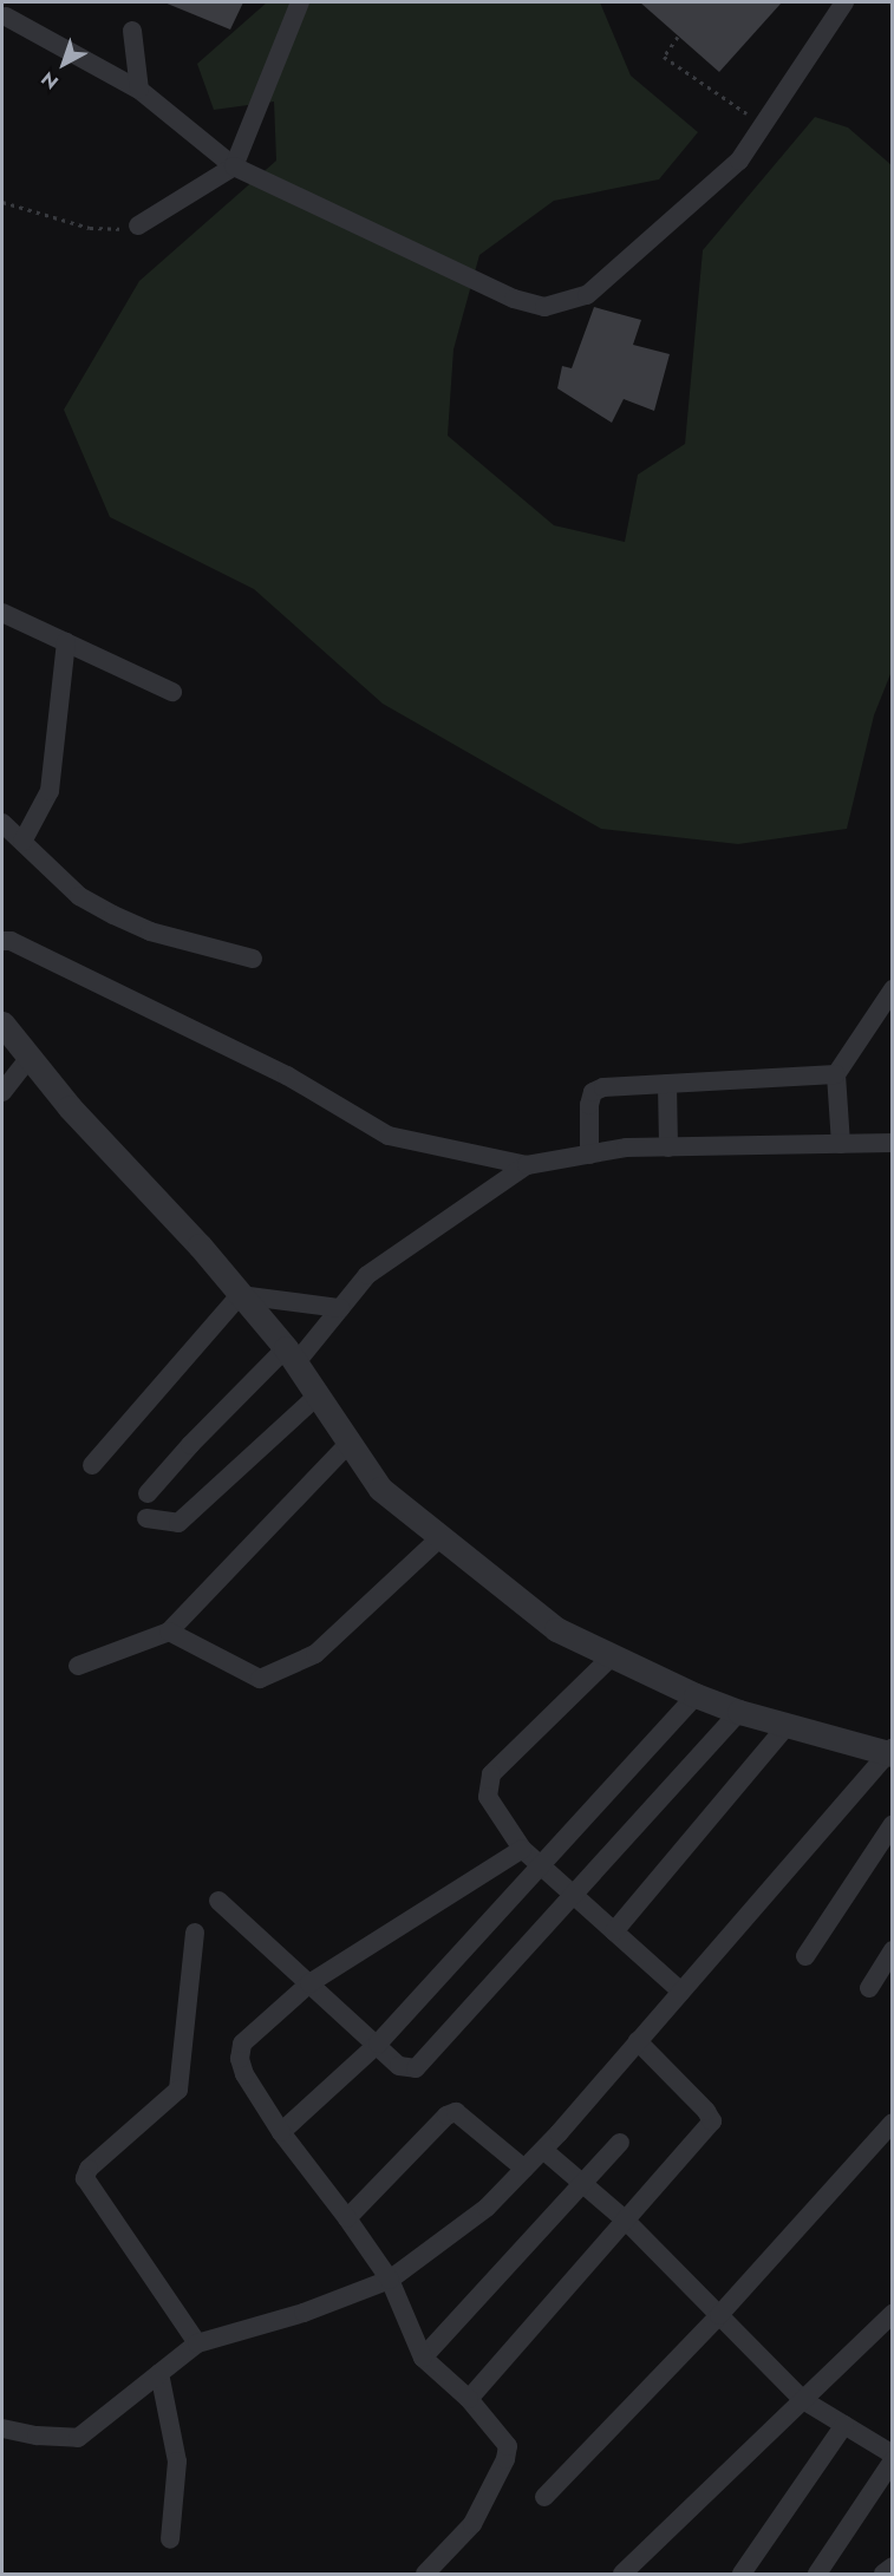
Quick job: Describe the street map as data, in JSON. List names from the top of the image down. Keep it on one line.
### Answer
{"north":"bottom left"}
